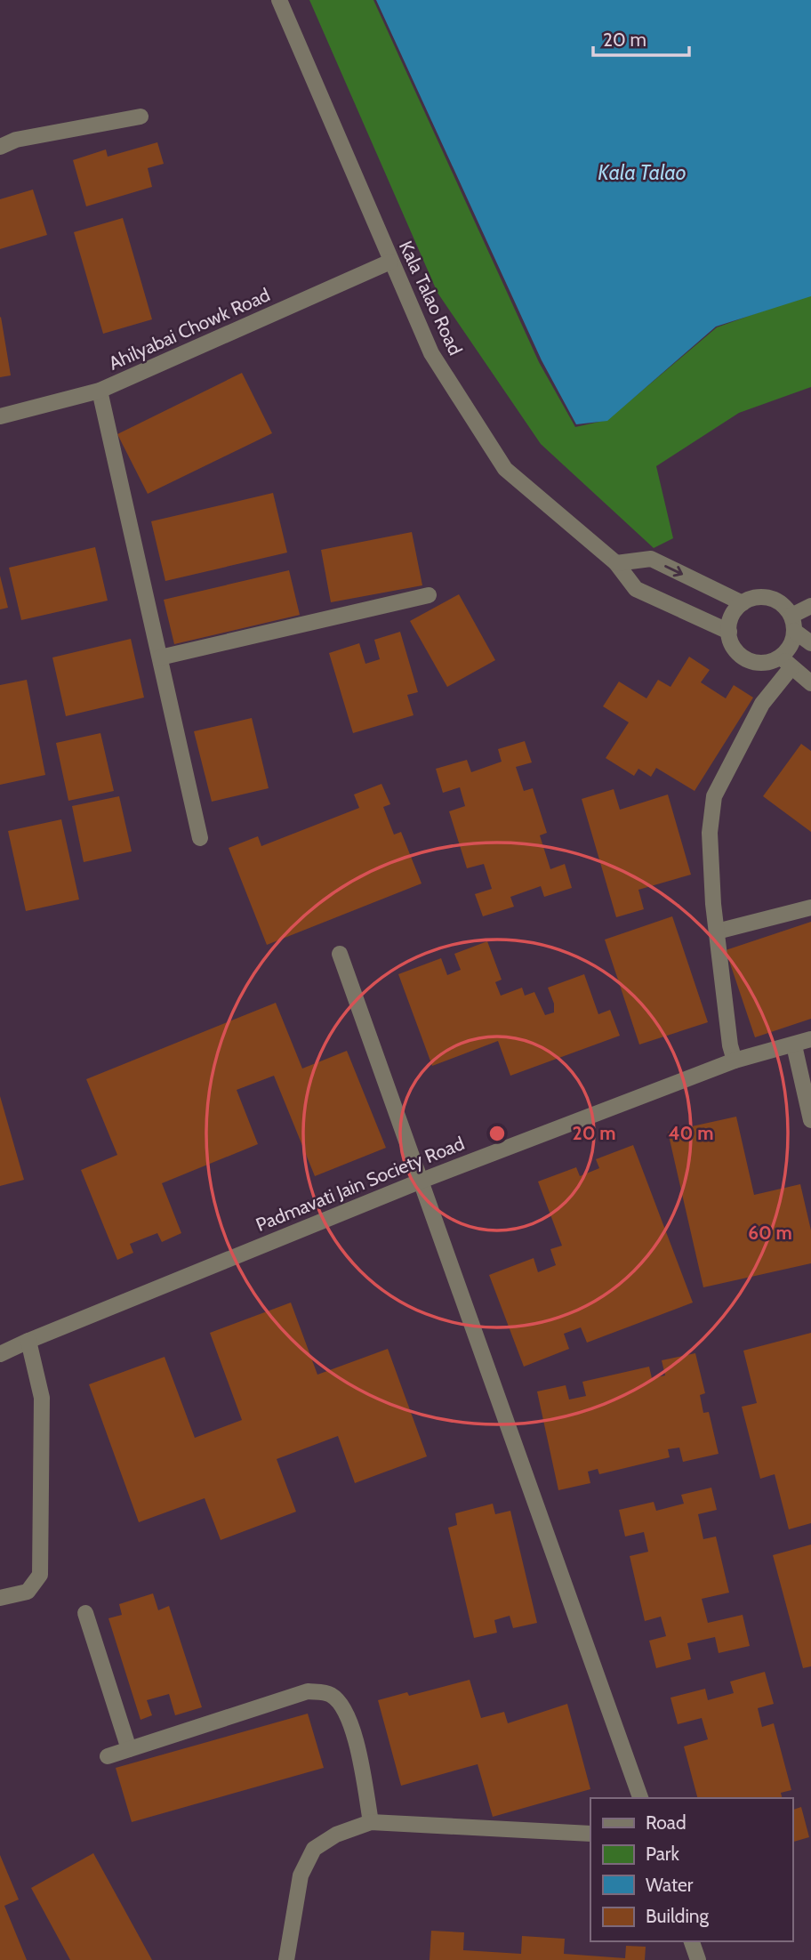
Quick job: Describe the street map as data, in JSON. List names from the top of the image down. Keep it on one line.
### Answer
{"streets":{"street":["Kala Talao Road","Ahilyabai Chowk Road","Padmavati Jain Society Road"]},"crossings":[["Kala Talao Road","Ahilyabai Chowk Road"]],"water":["Kala Talao"],"legend":["Road","Park","Water","Building"],"scale_bar":"20 m","rings":["20 m","40 m","60 m"]}
